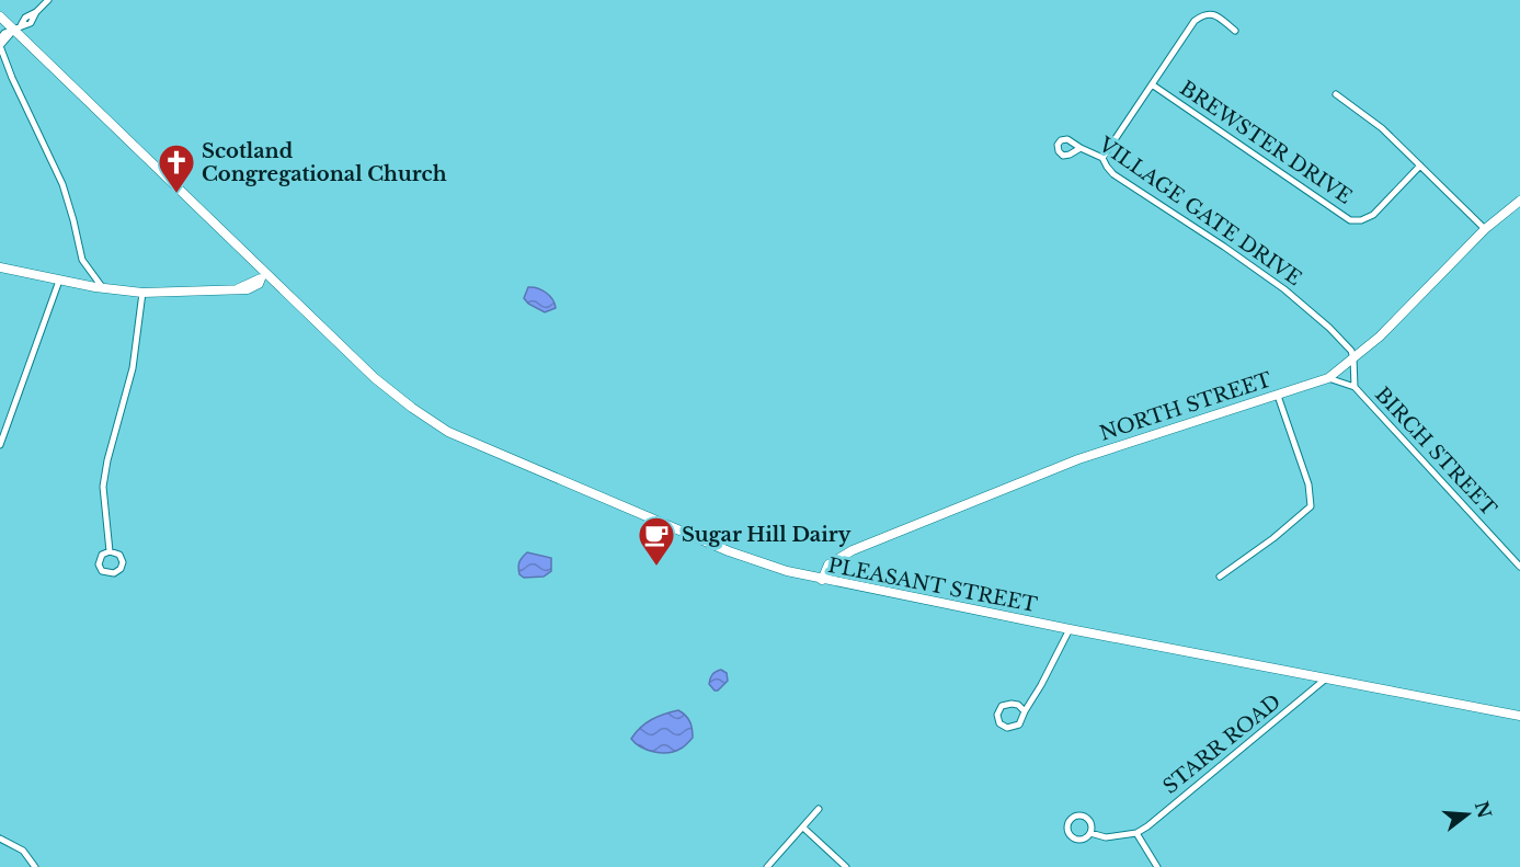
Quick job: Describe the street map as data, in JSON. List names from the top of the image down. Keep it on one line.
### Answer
{"streets":{"main road":["NORTH STREET","PLEASANT STREET"],"street":["BREWSTER DRIVE","VILLAGE GATE DRIVE","BIRCH STREET","STARR ROAD"]},"crossings":[["VILLAGE GATE DRIVE","NORTH STREET"],["VILLAGE GATE DRIVE","BIRCH STREET"],["NORTH STREET","BIRCH STREET"],["NORTH STREET","PLEASANT STREET"],["PLEASANT STREET","STARR ROAD"]],"places":{"church":["Scotland Congregational Church"],"cafe":["Sugar Hill Dairy"]},"north":"right"}
